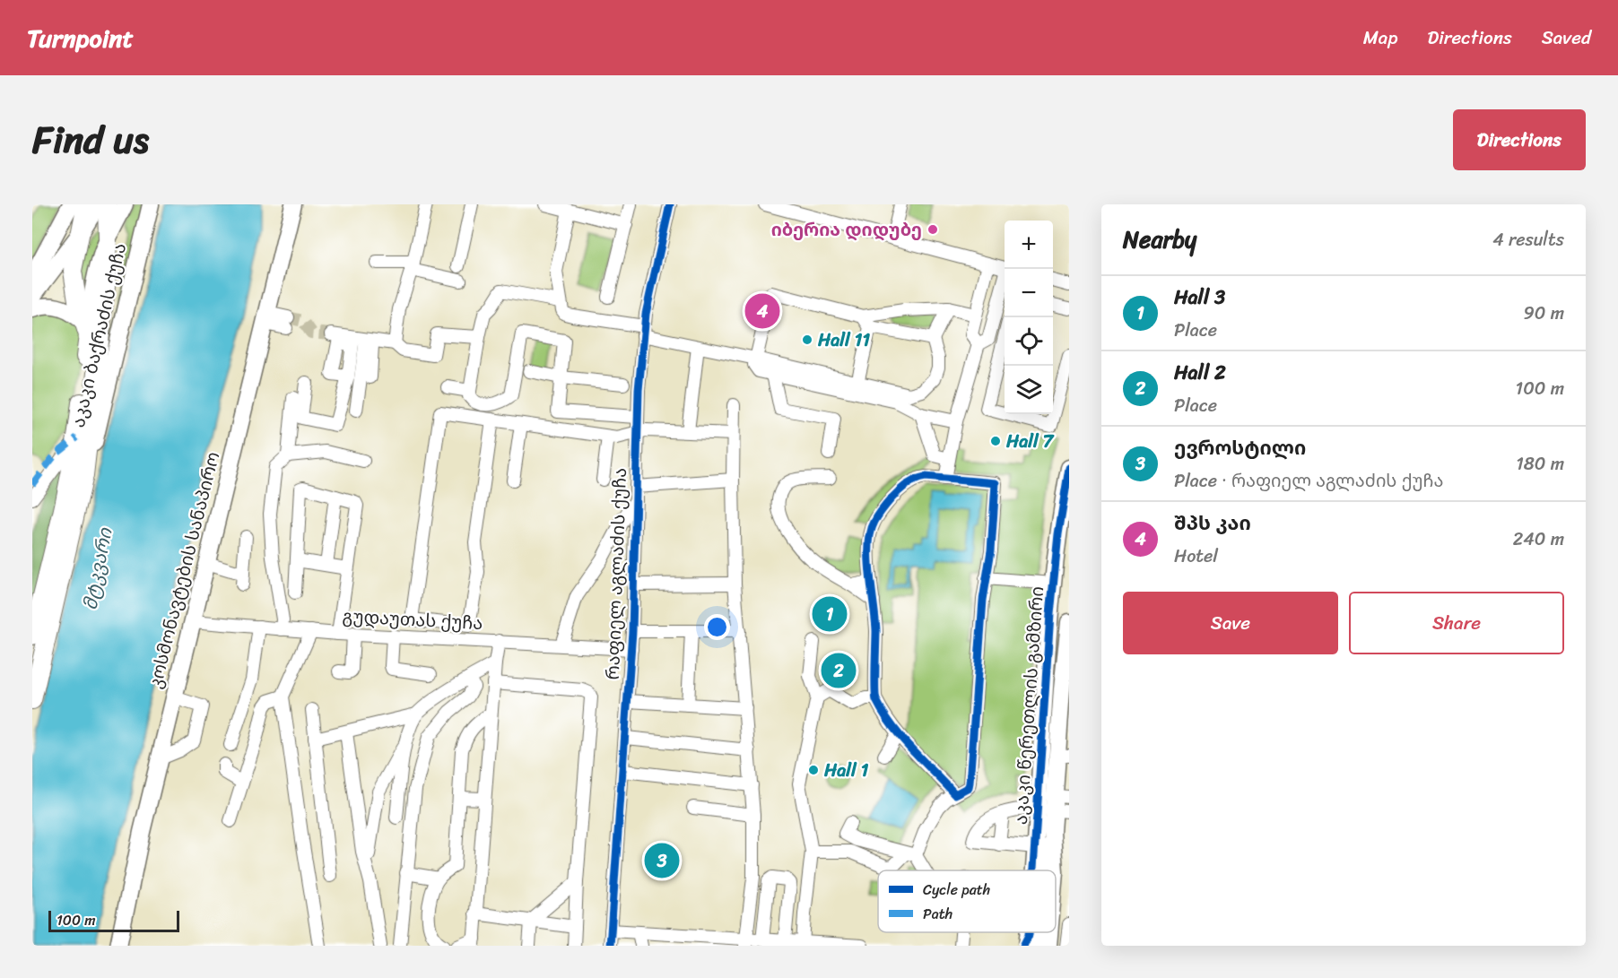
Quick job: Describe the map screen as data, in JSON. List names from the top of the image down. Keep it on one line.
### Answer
{"streets":{"main road":["აკაკი ბაქრაძის ქუჩა","კოსმონავტების სანაპირო","აკაკი წერეთლის გამზირი"],"street":["რაფიელ აგლაძის ქუჩა","გუდაუთას ქუჩა"]},"crossings":[["კოსმონავტების სანაპირო","გუდაუთას ქუჩა"],["რაფიელ აგლაძის ქუჩა","გუდაუთას ქუჩა"]],"water":["მტკვარი"],"places":["იბერია დიდუბე","Hall 11","Hall 7","Hall 1"],"legend":["Cycle path","Path"],"scale_bar":"100 m","page":{"header":"Turnpoint","nav":["Map","Directions","Saved"],"title":"Find us","buttons":["Directions",["Save","Share"]],"heading":["Nearby","4 results"],"map_buttons":["+","−"],"list":[{"mark":"1","name":"Hall 3","note":"Place","value":"90 m"},{"mark":"2","name":"Hall 2","note":"Place","value":"100 m"},{"mark":"3","name":"ევროსტილი","note":"Place · რაფიელ აგლაძის ქუჩა","value":"180 m"},{"mark":"4","name":"შპს კაი","note":"Hotel","value":"240 m"}],"pins":["4","1","2","3"],"scale":"100 m"}}
